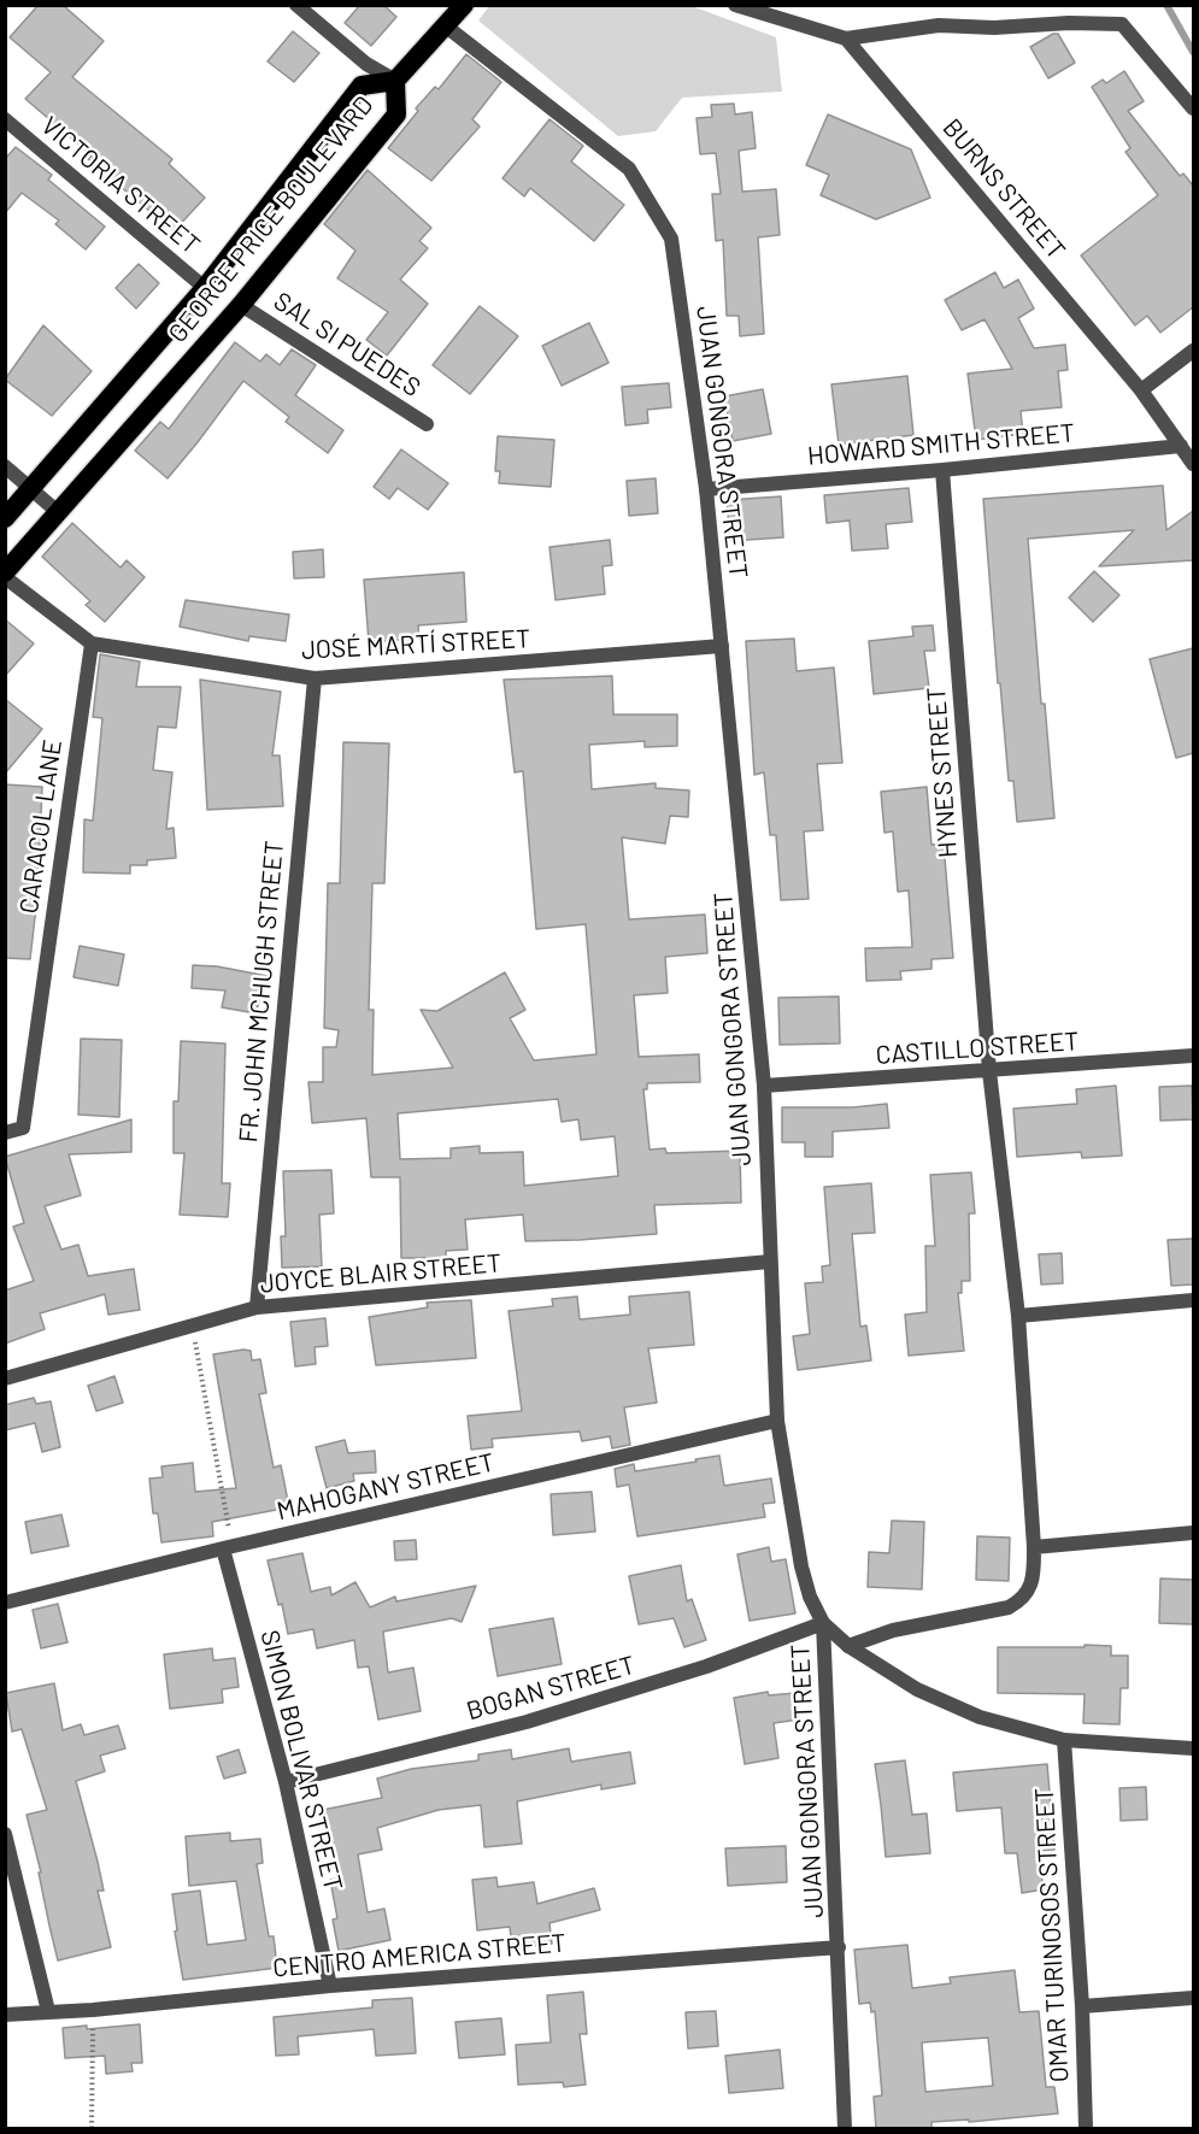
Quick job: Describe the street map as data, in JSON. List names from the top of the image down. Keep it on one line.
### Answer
{"streets":{"highway":["GEORGE PRICE BOULEVARD"],"street":["VICTORIA STREET","BURNS STREET","SAL SI PUEDES","JUAN GONGORA STREET","HOWARD SMITH STREET","JOSÉ MARTÍ STREET","HYNES STREET","CARACOL LANE","FR. JOHN MCHUGH STREET","CASTILLO STREET","JOYCE BLAIR STREET","MAHOGANY STREET","BOGAN STREET","SIMON BOLIVAR STREET","OMAR TURINOSOS STREET","CENTRO AMERICA STREET"]},"crossings":[["VICTORIA STREET","GEORGE PRICE BOULEVARD"],["BURNS STREET","HOWARD SMITH STREET"],["GEORGE PRICE BOULEVARD","SAL SI PUEDES"],["GEORGE PRICE BOULEVARD","JOSÉ MARTÍ STREET"],["JUAN GONGORA STREET","HOWARD SMITH STREET"],["JUAN GONGORA STREET","JOSÉ MARTÍ STREET"],["JUAN GONGORA STREET","CASTILLO STREET"],["JUAN GONGORA STREET","JOYCE BLAIR STREET"],["JUAN GONGORA STREET","MAHOGANY STREET"],["JUAN GONGORA STREET","BOGAN STREET"],["JUAN GONGORA STREET","CENTRO AMERICA STREET"],["HOWARD SMITH STREET","HYNES STREET"],["JOSÉ MARTÍ STREET","CARACOL LANE"],["JOSÉ MARTÍ STREET","FR. JOHN MCHUGH STREET"],["HYNES STREET","CASTILLO STREET"],["FR. JOHN MCHUGH STREET","JOYCE BLAIR STREET"],["MAHOGANY STREET","SIMON BOLIVAR STREET"],["BOGAN STREET","SIMON BOLIVAR STREET"],["SIMON BOLIVAR STREET","CENTRO AMERICA STREET"]]}
